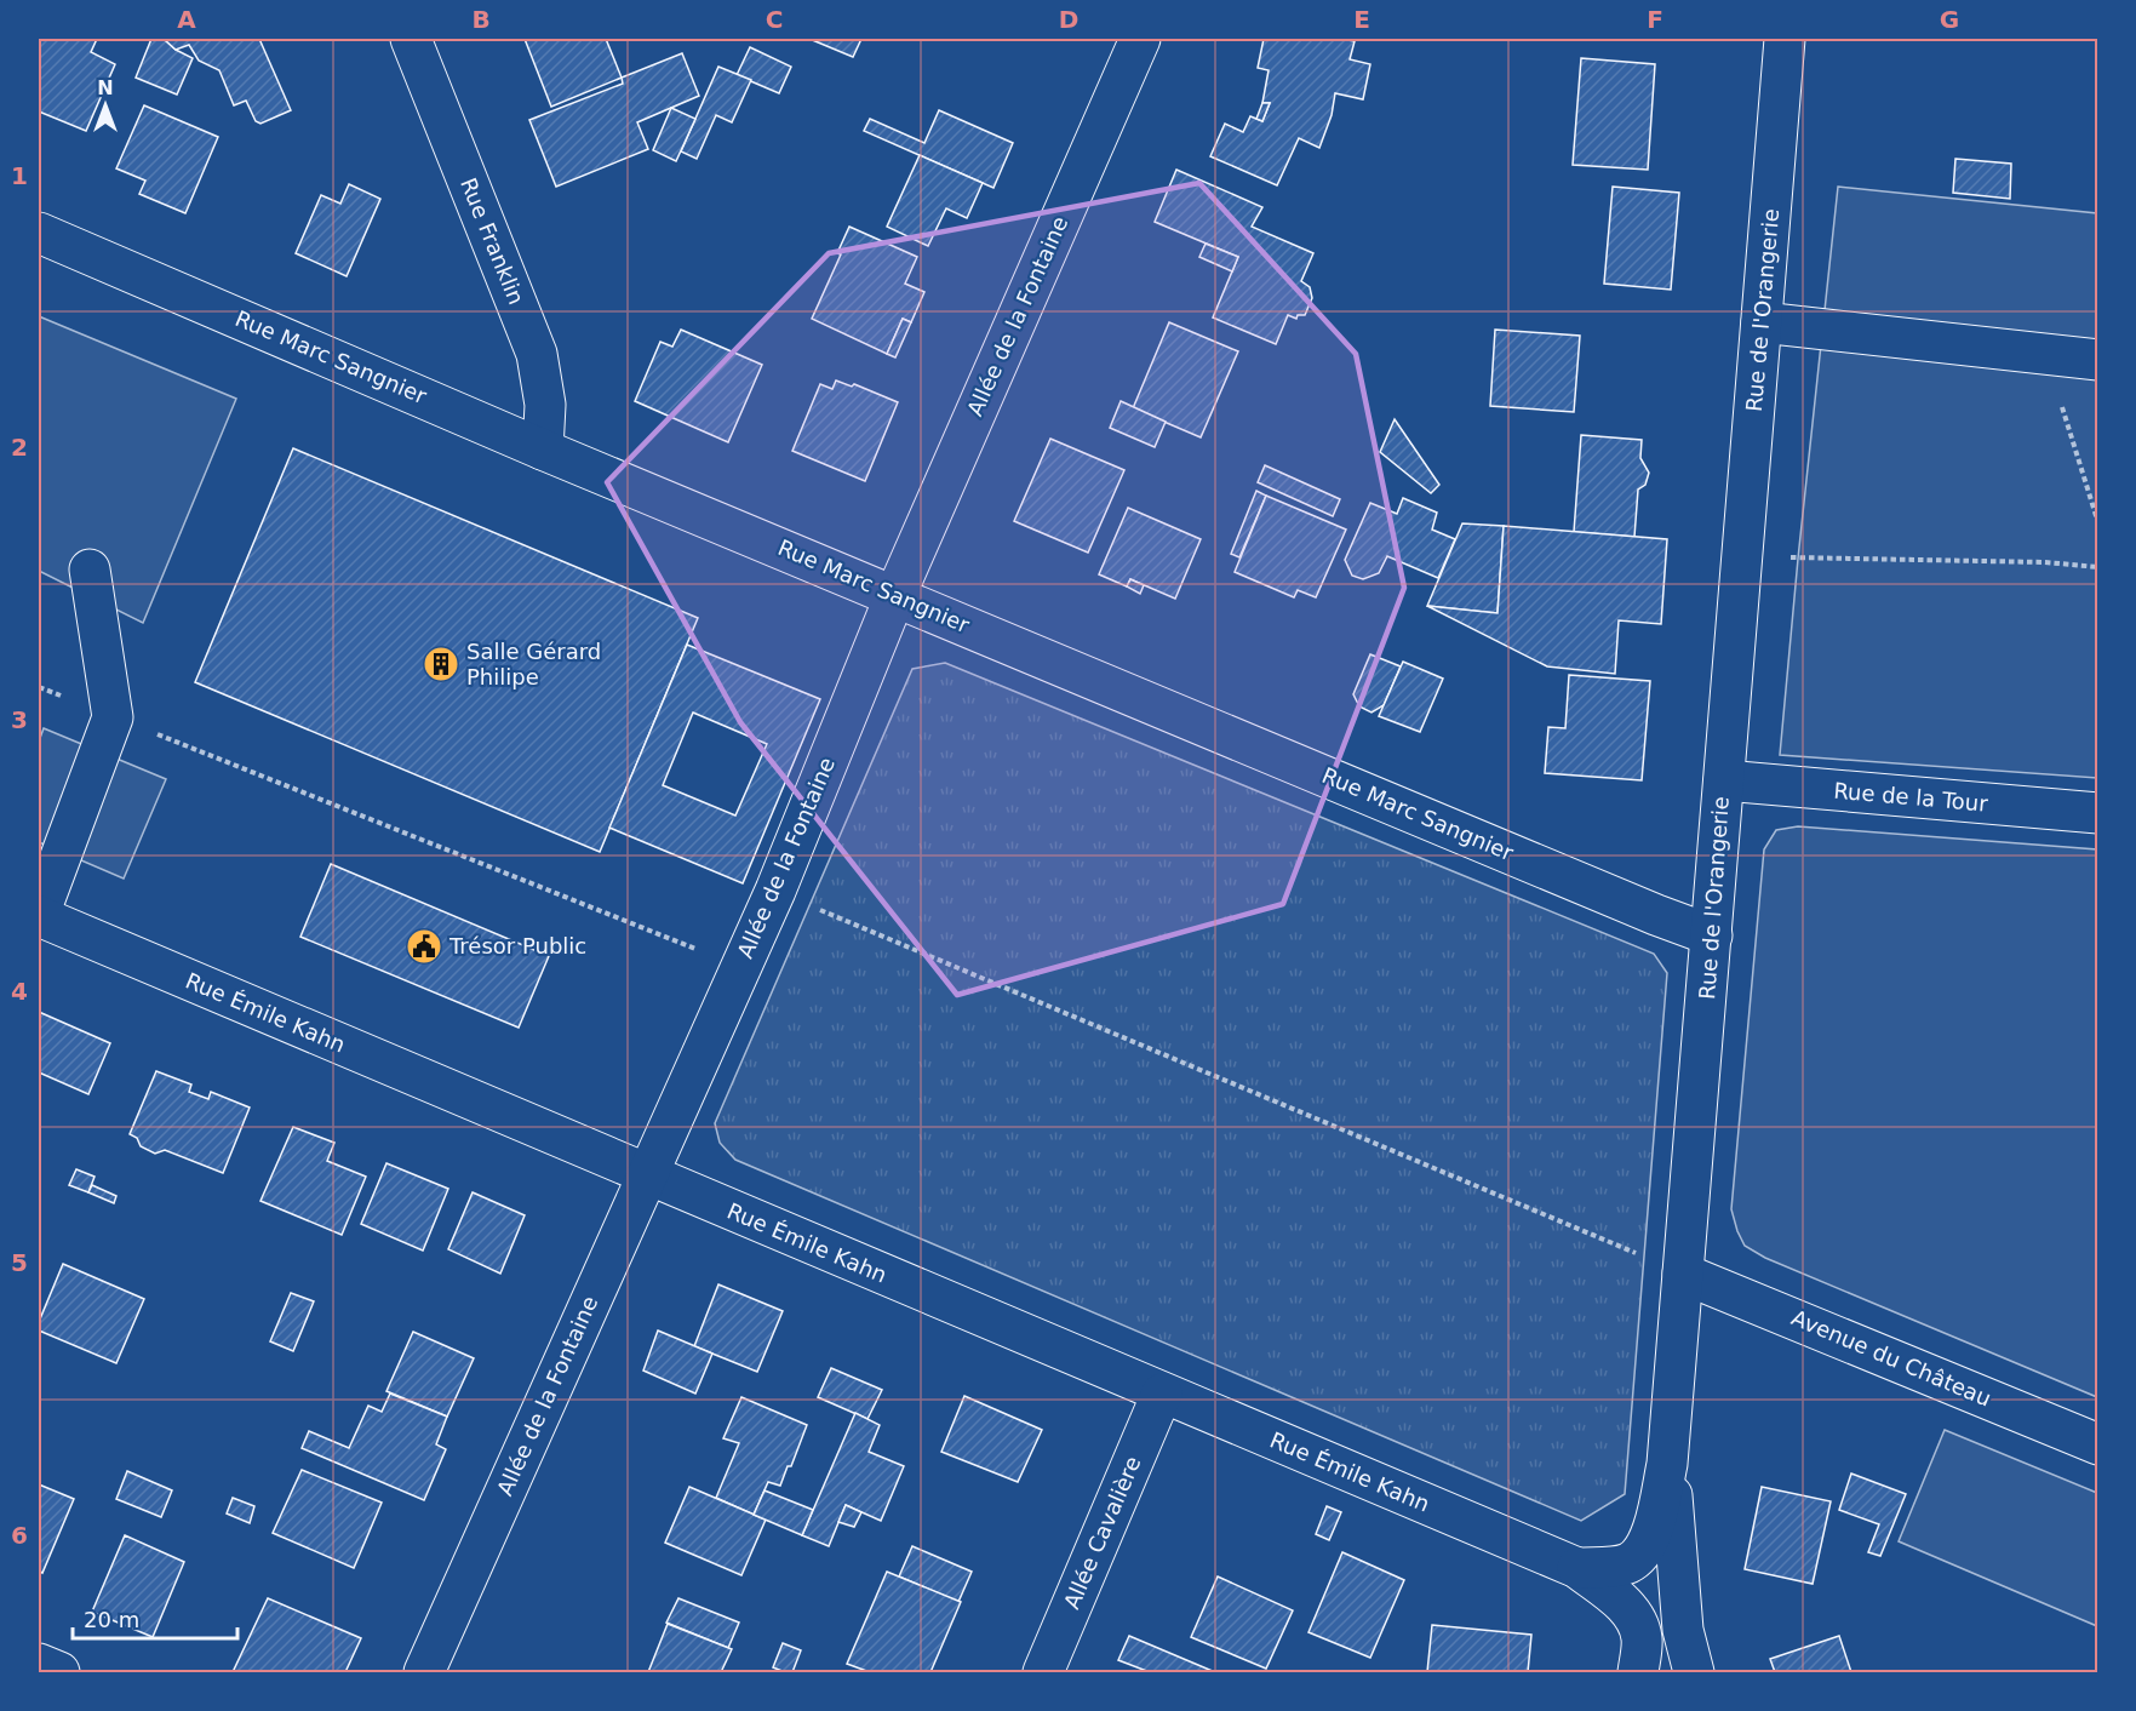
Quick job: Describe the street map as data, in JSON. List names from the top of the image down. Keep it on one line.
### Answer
{"streets":{"street":["Rue Franklin","Rue de l'Orangerie","Allée de la Fontaine","Rue Marc Sangnier","Rue de la Tour","Rue Émile Kahn","Avenue du Château","Allée Cavalière"]},"crossings":[["Rue Franklin","Rue Marc Sangnier"],["Rue de l'Orangerie","Rue Marc Sangnier"],["Rue de l'Orangerie","Rue de la Tour"],["Rue de l'Orangerie","Rue Émile Kahn"],["Rue de l'Orangerie","Avenue du Château"],["Allée de la Fontaine","Rue Marc Sangnier"],["Allée de la Fontaine","Rue Émile Kahn"],["Rue Émile Kahn","Allée Cavalière"]],"places":{"building":["Salle Gérard Philipe"],"public building":["Trésor Public"]},"scale_bar":"20 m","north":"top","grid":{"columns":["A","B","C","D","E","F","G"],"rows":["1","2","3","4","5","6"]}}
